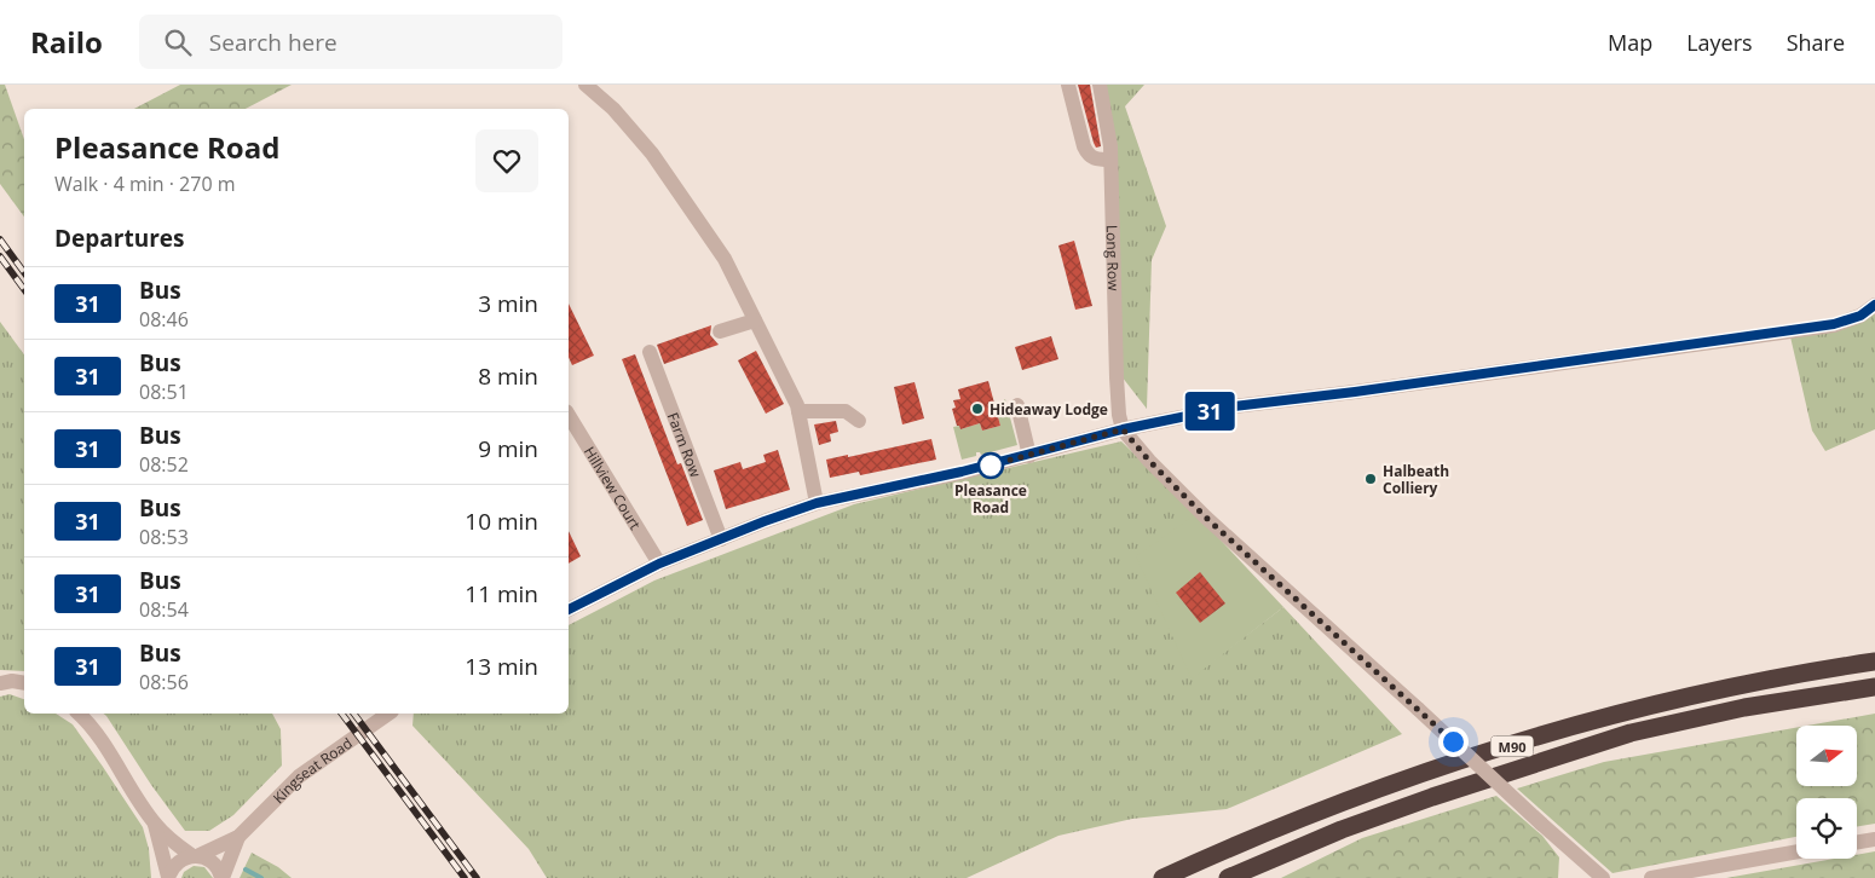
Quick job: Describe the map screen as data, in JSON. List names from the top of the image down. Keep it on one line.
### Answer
{"streets":{"highway":["M90"],"street":["Long Row","Farm Row","Hillview Court","Kingseat Road"]},"places":["Hideaway Lodge","Pleasance Road","Halbeath Colliery"],"lines":["bus line 31"],"north":"right","page":{"header":"Railo","search":"Search here","nav":["Map","Layers","Share"],"on_map":"31","heading":[["Pleasance Road","Walk · 4 min · 270 m"],"Departures"],"list":[{"mark":"31","name":"Bus","note":"08:46","value":"3 min"},{"mark":"31","name":"Bus","note":"08:51","value":"8 min"},{"mark":"31","name":"Bus","note":"08:52","value":"9 min"},{"mark":"31","name":"Bus","note":"08:53","value":"10 min"},{"mark":"31","name":"Bus","note":"08:54","value":"11 min"},{"mark":"31","name":"Bus","note":"08:56","value":"13 min"}]}}
